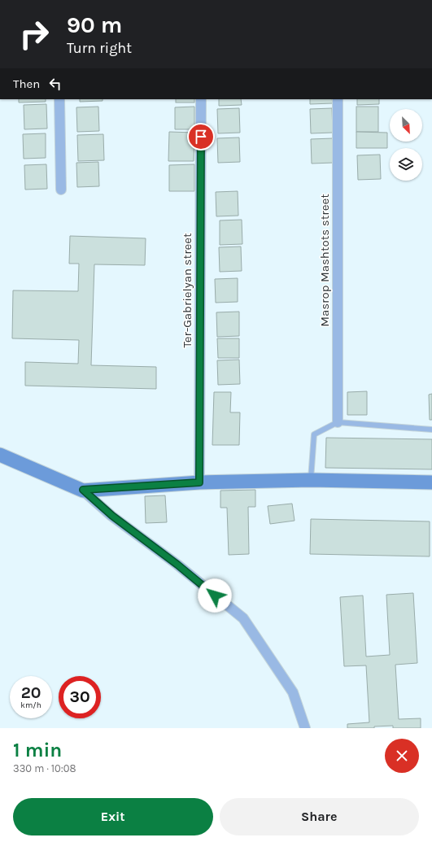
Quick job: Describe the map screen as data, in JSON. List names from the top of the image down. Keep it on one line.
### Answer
{"streets":{"street":["Masrop Mashtots street","Ter-Gabrielyan street"]},"north":"bottom right","page":{"turn":["90 m","Turn right"],"then":"Then","speed":"20 km/h","limit":"30","heading":["1 min","330 m · 10:08"],"buttons":["Exit","Share"]}}
